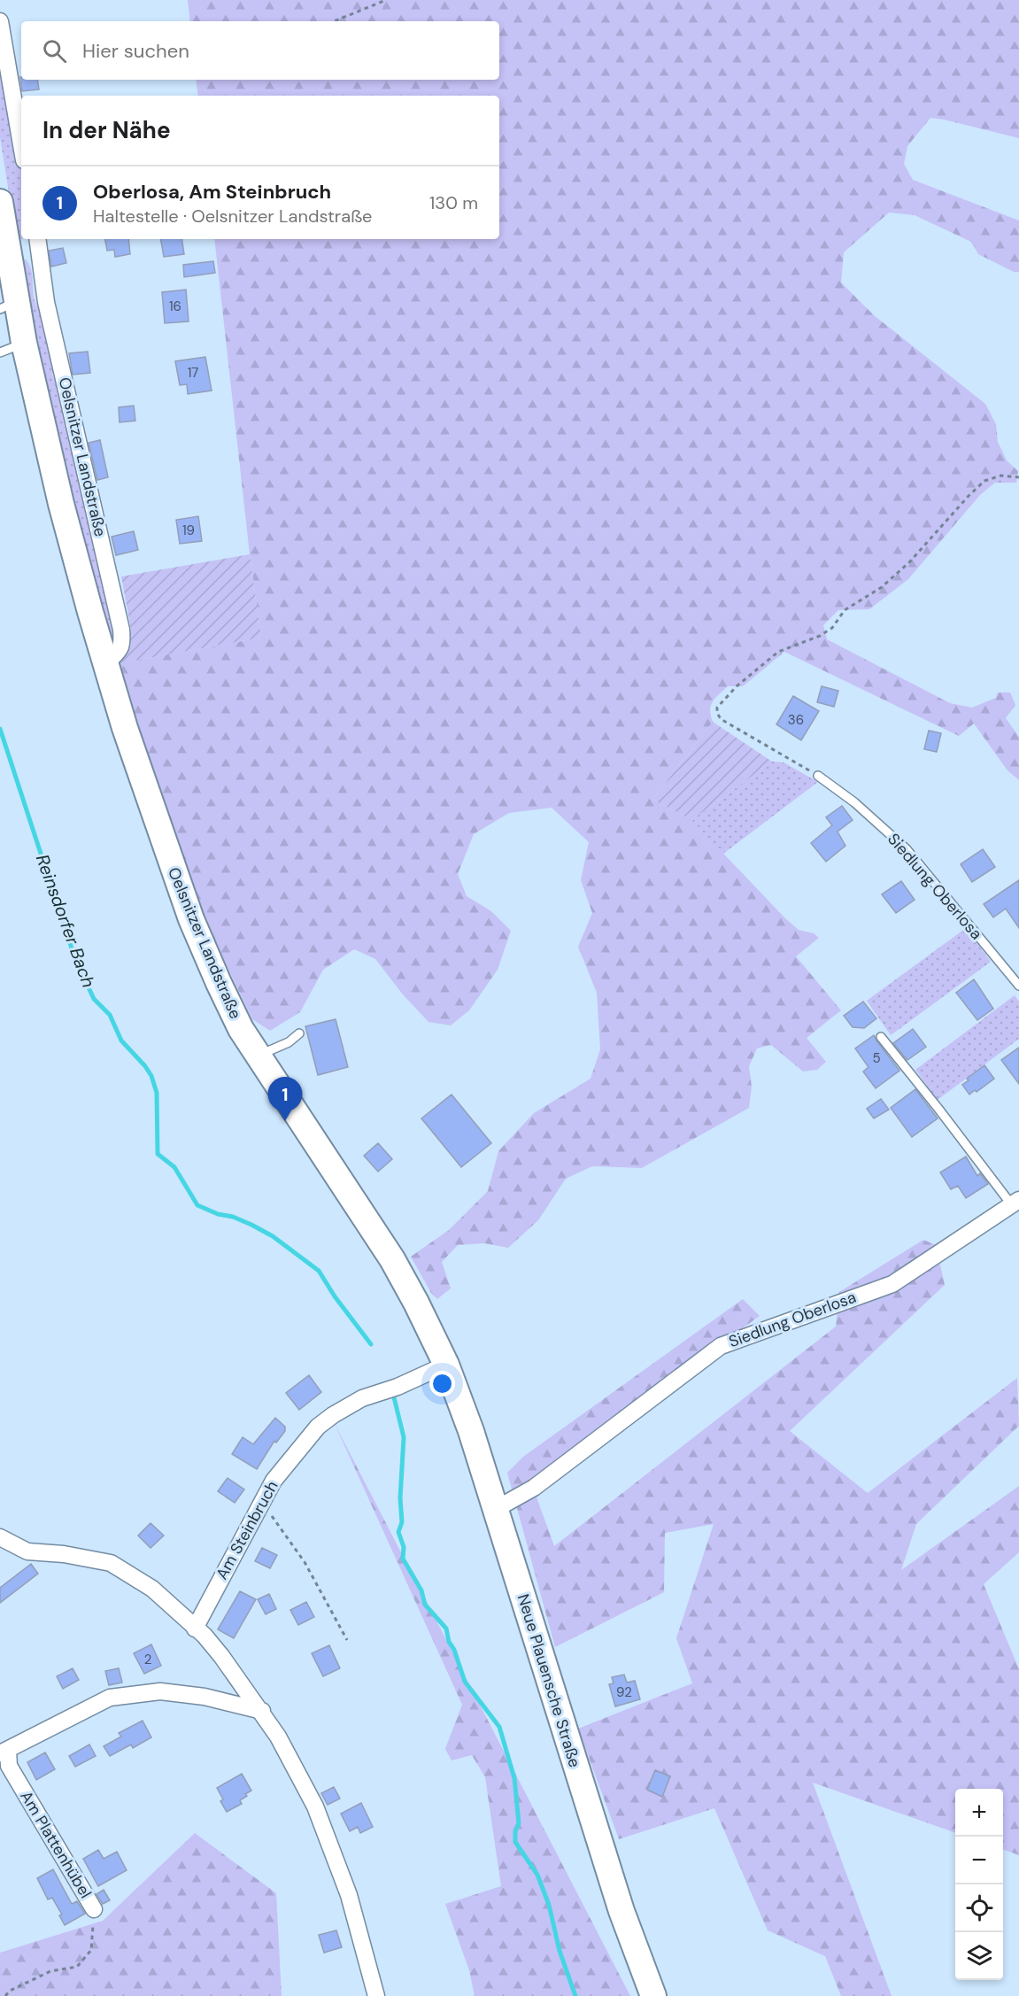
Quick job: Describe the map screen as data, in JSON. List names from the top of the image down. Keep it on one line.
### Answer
{"streets":{"main road":["Oelsnitzer Landstraße","Neue Plauensche Straße"],"street":["Siedlung Oberlosa","Am Steinbruch","Am Plattenhübel"]},"crossings":[["Oelsnitzer Landstraße","Am Steinbruch"],["Oelsnitzer Landstraße","Neue Plauensche Straße"],["Siedlung Oberlosa","Neue Plauensche Straße"],["Am Steinbruch","Neue Plauensche Straße"]],"water":["Reinsdorfer Bach"],"house_numbers":["16","17","19","36","5","2","92"],"page":{"search":"Hier suchen","heading":"In der Nähe","list":[{"mark":"1","name":"Oberlosa, Am Steinbruch","note":"Haltestelle · Oelsnitzer Landstraße","value":"130 m"}],"pins":"1","map_buttons":["+","−"]}}
